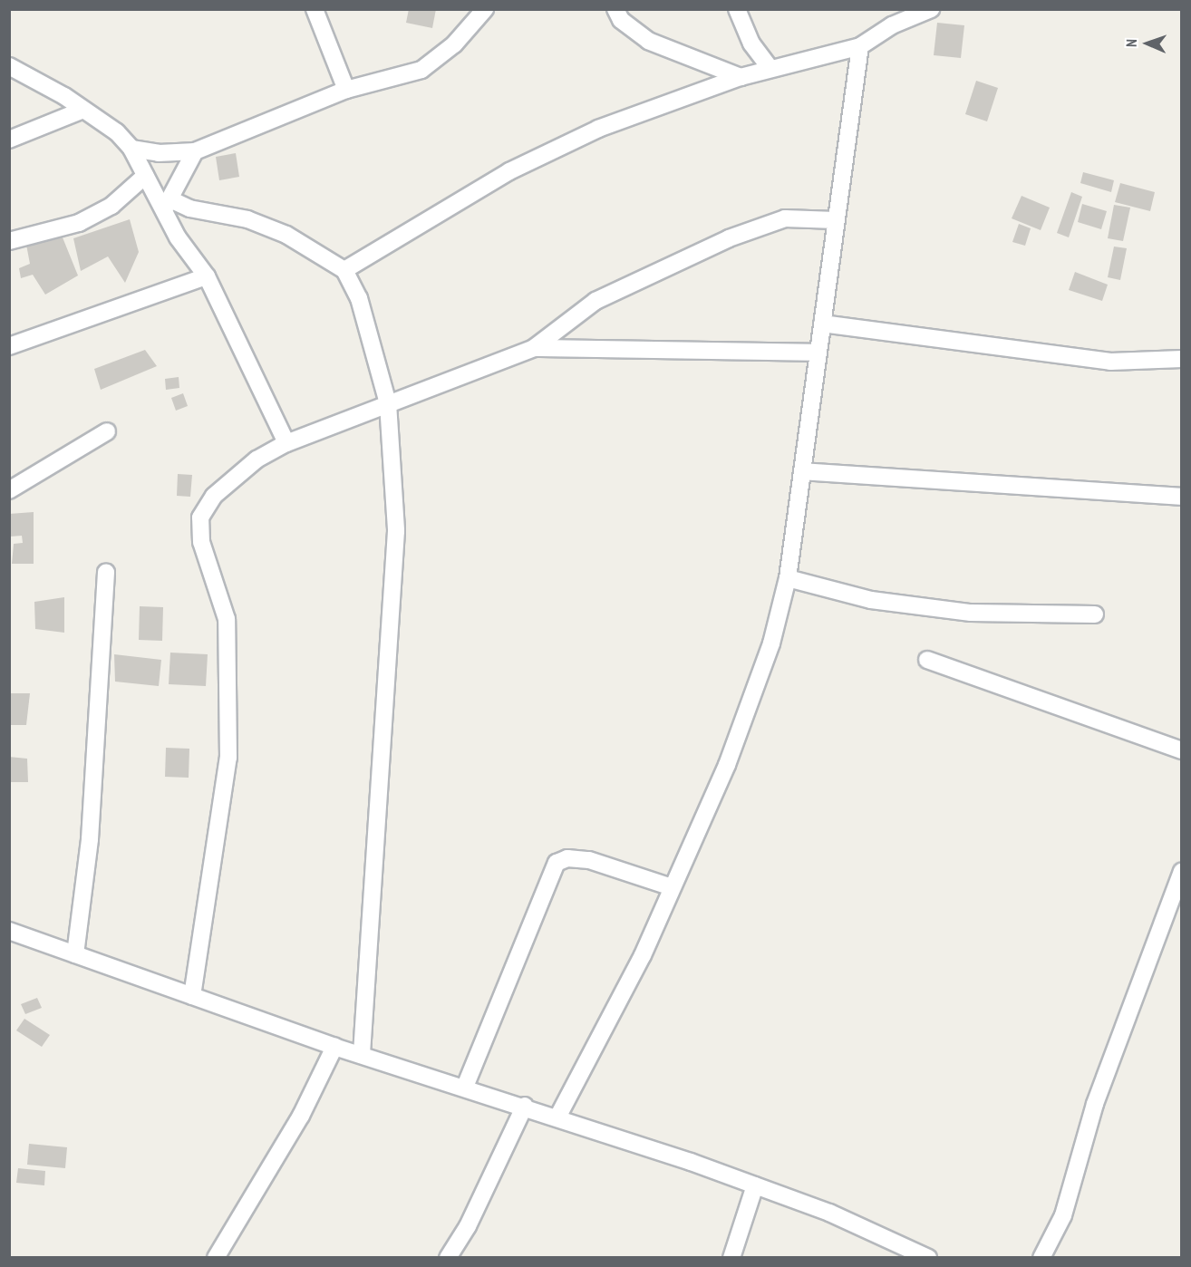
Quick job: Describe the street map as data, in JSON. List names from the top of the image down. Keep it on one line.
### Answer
{"north":"left"}
